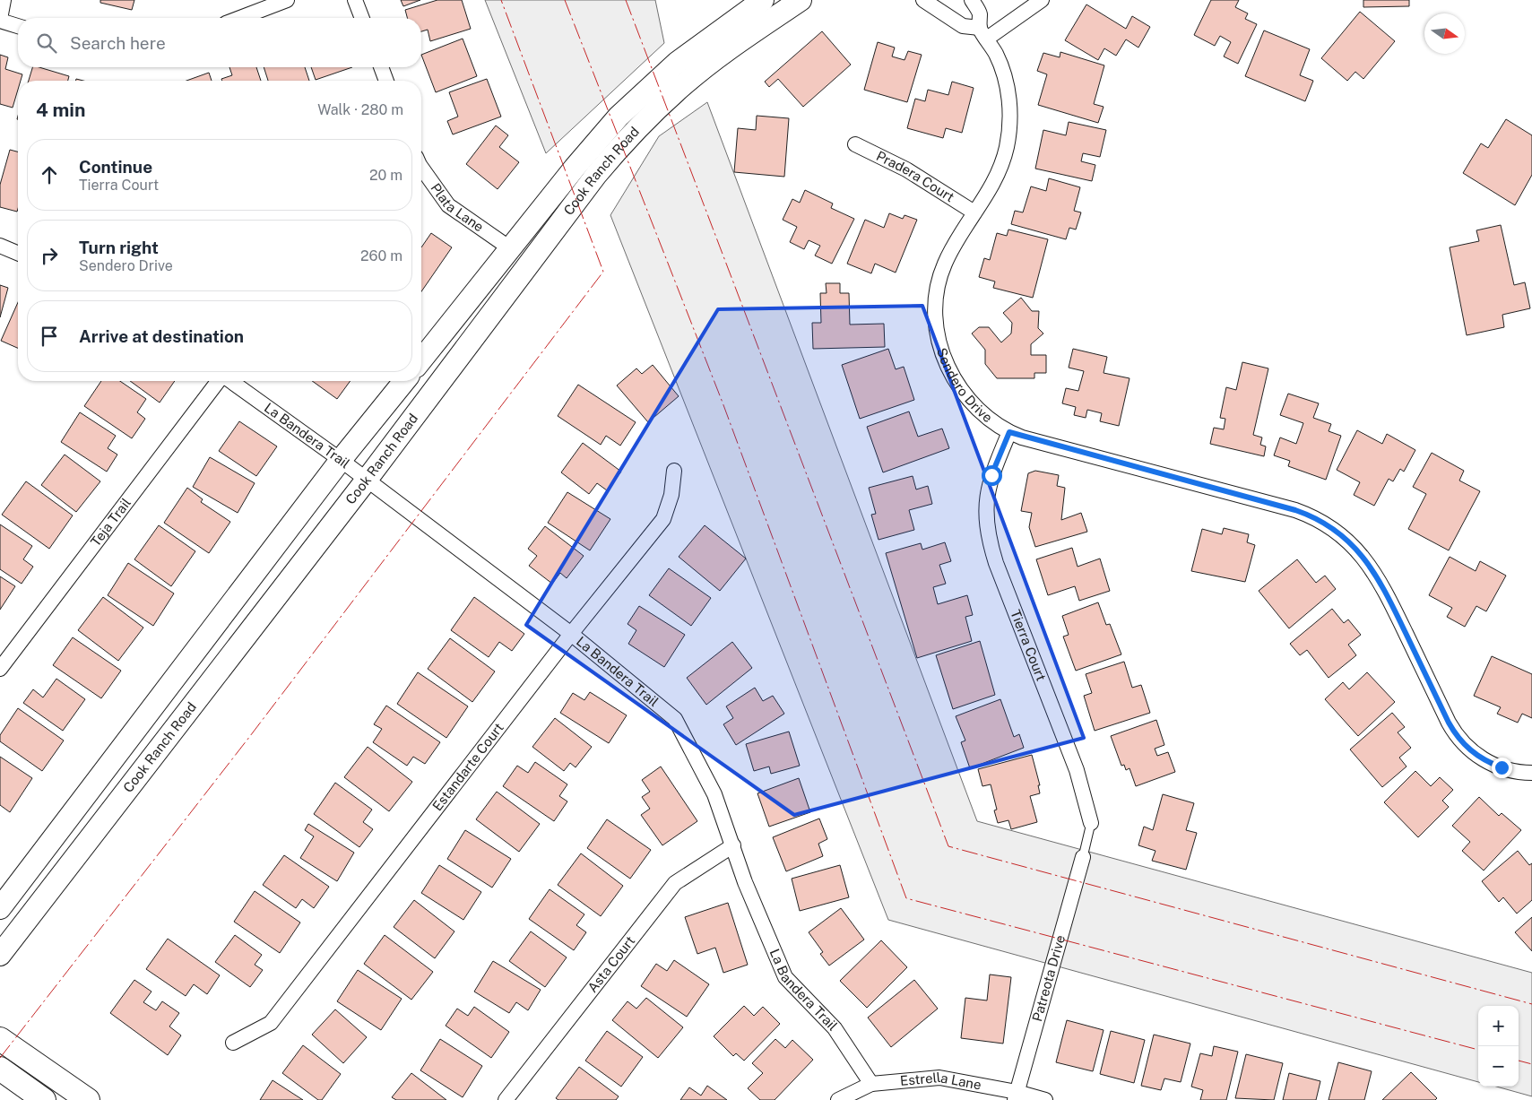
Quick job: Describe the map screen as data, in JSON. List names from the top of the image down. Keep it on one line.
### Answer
{"streets":{"street":["Cook Ranch Road","Pradera Court","Plata Lane","Sendero Drive","La Bandera Trail","Teja Trail","Tierra Court","Estandarte Court","Asta Court","Patreota Drive","Estrella Lane"]},"crossings":[["Cook Ranch Road","Plata Lane"],["Cook Ranch Road","La Bandera Trail"],["Pradera Court","Sendero Drive"],["Sendero Drive","Tierra Court"],["La Bandera Trail","Estandarte Court"],["La Bandera Trail","Asta Court"],["La Bandera Trail","Estrella Lane"],["Tierra Court","Patreota Drive"],["Patreota Drive","Estrella Lane"]],"north":"right","page":{"search":"Search here","heading":["4 min","Walk · 280 m"],"list":[["Continue","Tierra Court","20 m"],["Turn right","Sendero Drive","260 m"],"Arrive at destination"],"map_buttons":["+","−"]}}
